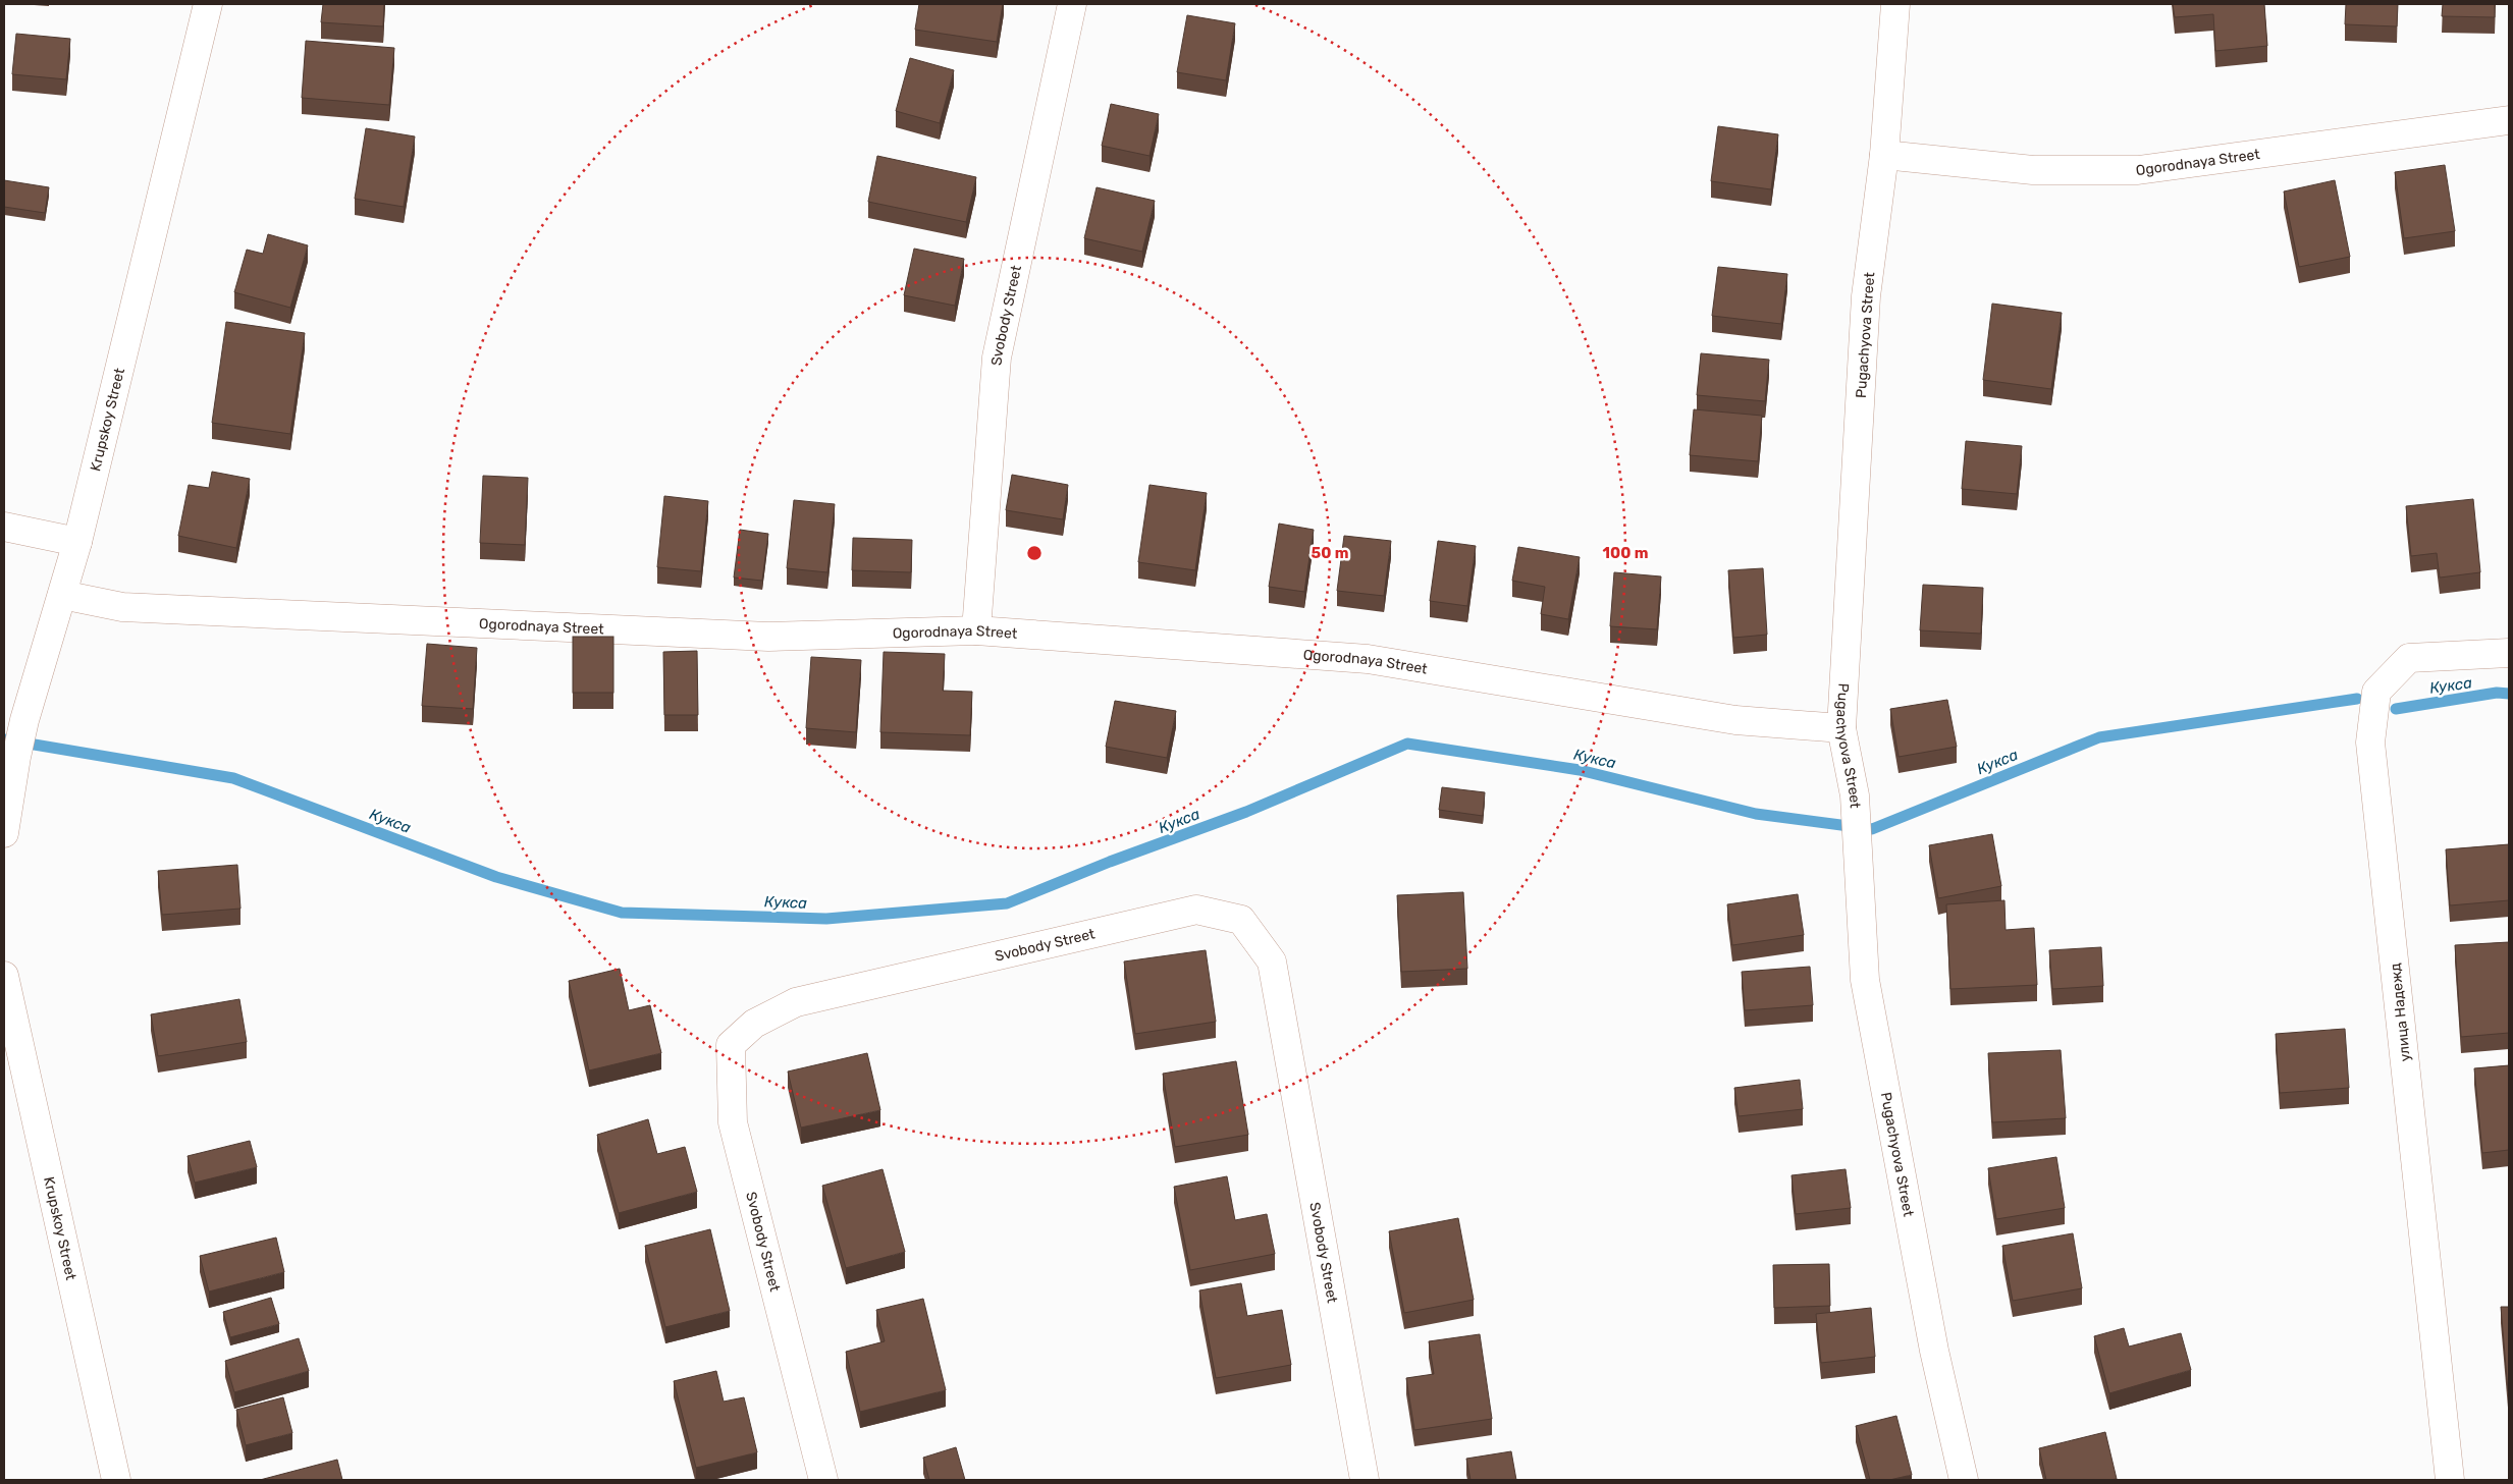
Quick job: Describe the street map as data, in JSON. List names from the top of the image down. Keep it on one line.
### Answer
{"streets":{"street":["Ogorodnaya Street","Svobody Street","Pugachyova Street","Krupskoy Street","улица Надежд"]},"crossings":[["Ogorodnaya Street","Svobody Street"],["Ogorodnaya Street","Pugachyova Street"],["Ogorodnaya Street","Krupskoy Street"]],"water":["Кукса"],"rings":["50 m","100 m"]}
